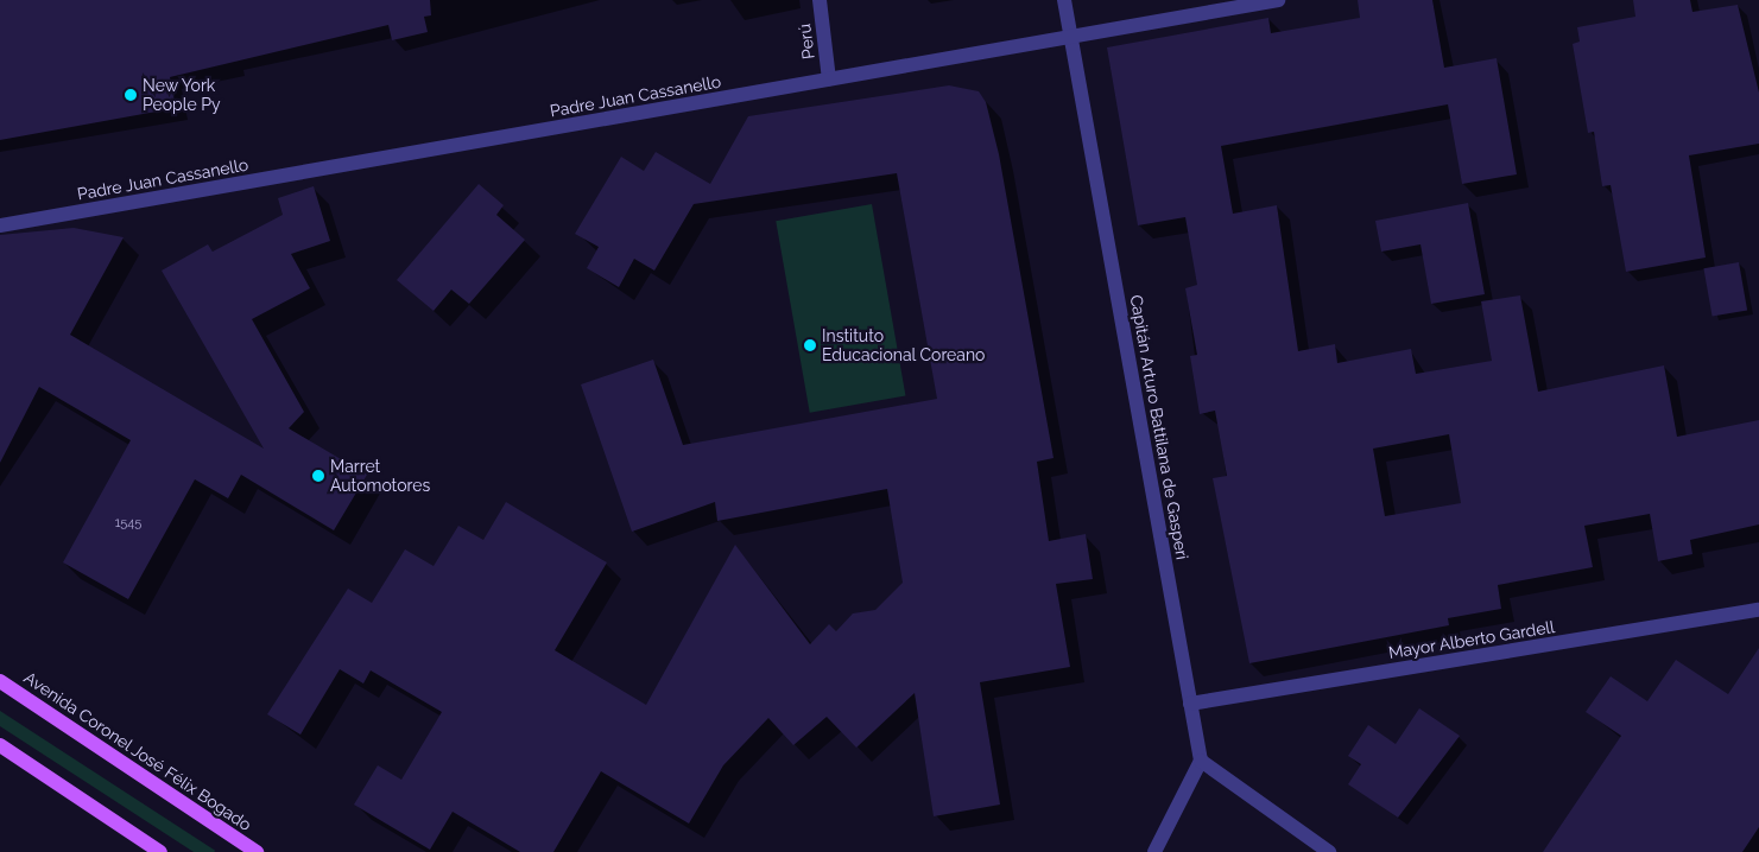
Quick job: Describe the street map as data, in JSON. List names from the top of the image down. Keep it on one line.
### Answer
{"streets":{"main road":["Avenida Coronel José Félix Bogado"],"street":["Perú","Padre Juan Cassanello","Capitán Arturo Battilana de Gasperi","Mayor Alberto Gardell"]},"crossings":[["Perú","Padre Juan Cassanello"],["Padre Juan Cassanello","Capitán Arturo Battilana de Gasperi"],["Capitán Arturo Battilana de Gasperi","Mayor Alberto Gardell"]],"places":["New York People Py","Instituto Educacional Coreano","Marret Automotores"],"house_numbers":["1545"]}
